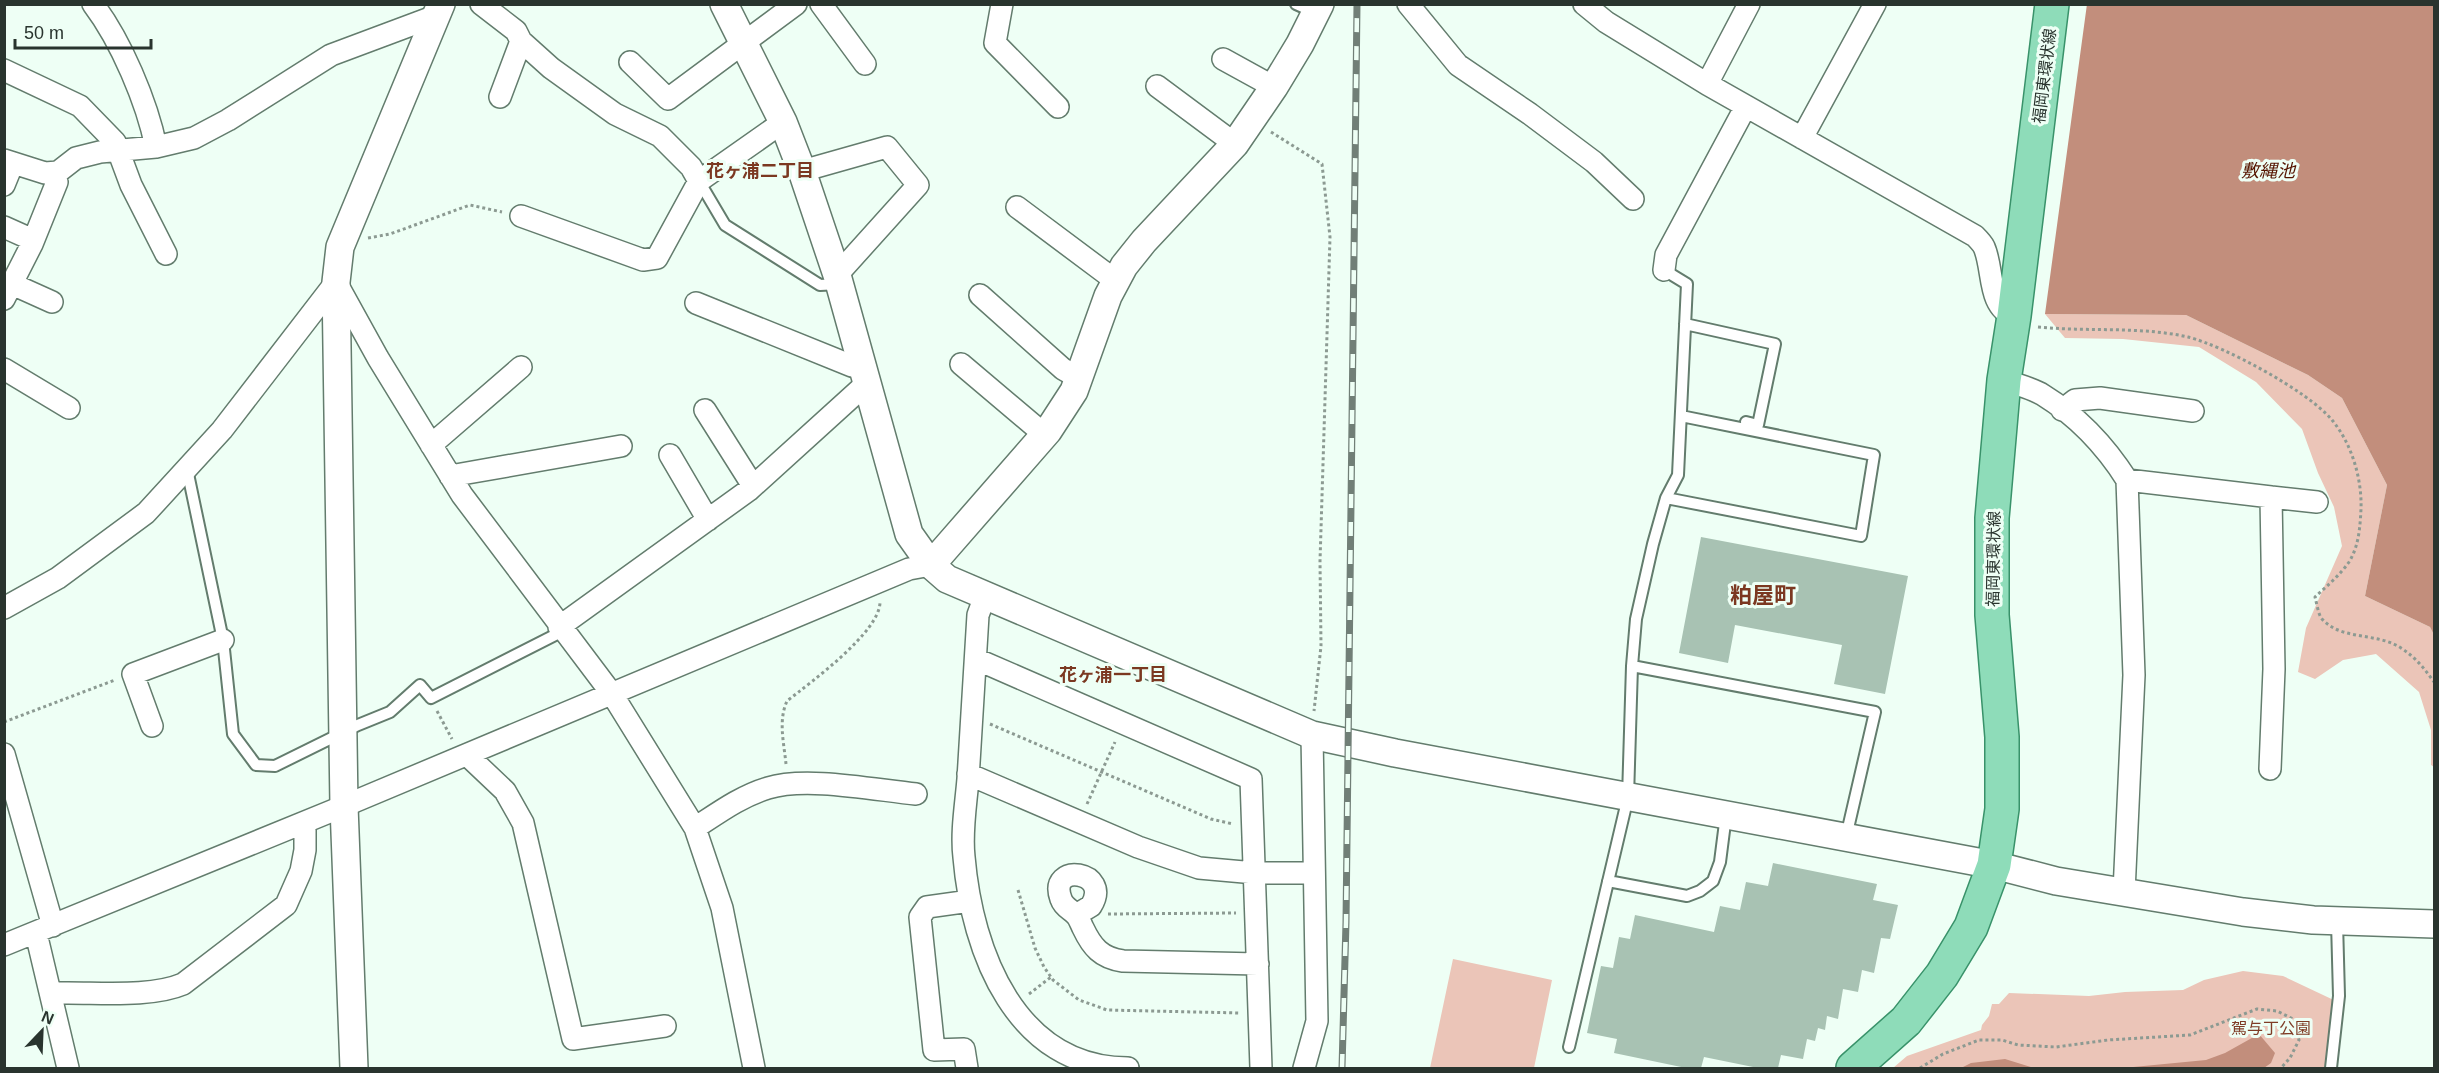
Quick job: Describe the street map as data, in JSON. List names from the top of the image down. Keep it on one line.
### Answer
{"streets":{"main road":["福岡東環状線"]},"districts":["花ヶ浦二丁目","粕屋町","花ヶ浦一丁目"],"water":["敷縄池"],"parks":["駕与丁公園"],"scale_bar":"50 m","north":"top right"}
